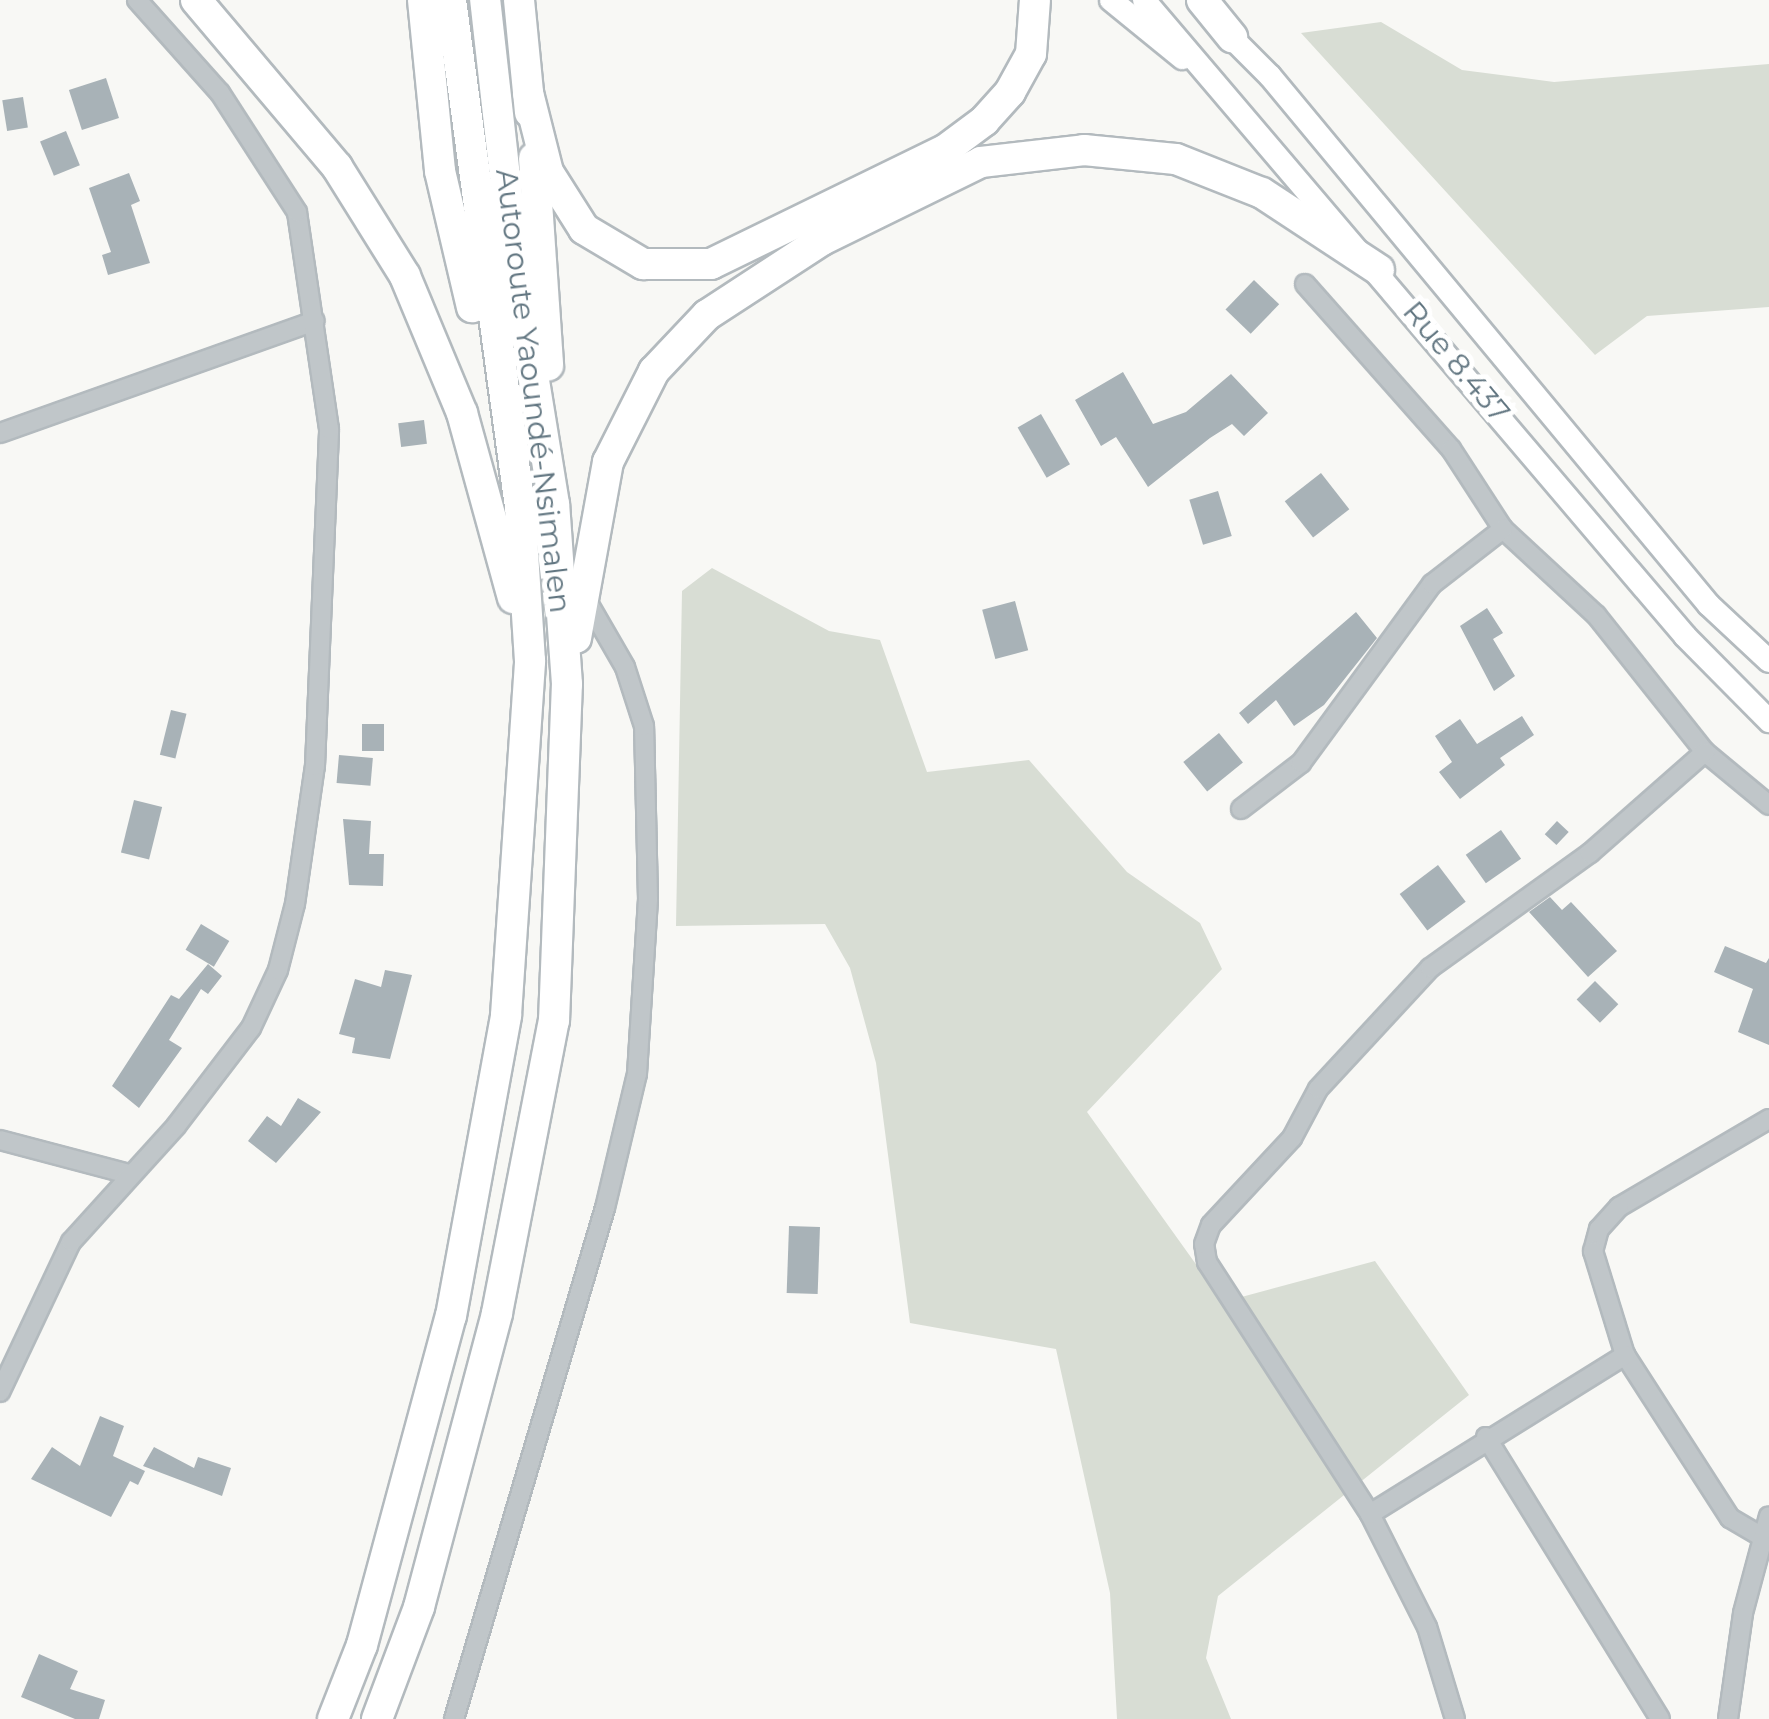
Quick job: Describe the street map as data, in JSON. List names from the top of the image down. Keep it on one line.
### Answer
{"streets":{"highway":["Autoroute Yaoundé-Nsimalen"],"main road":["Rue 8.437"]}}
